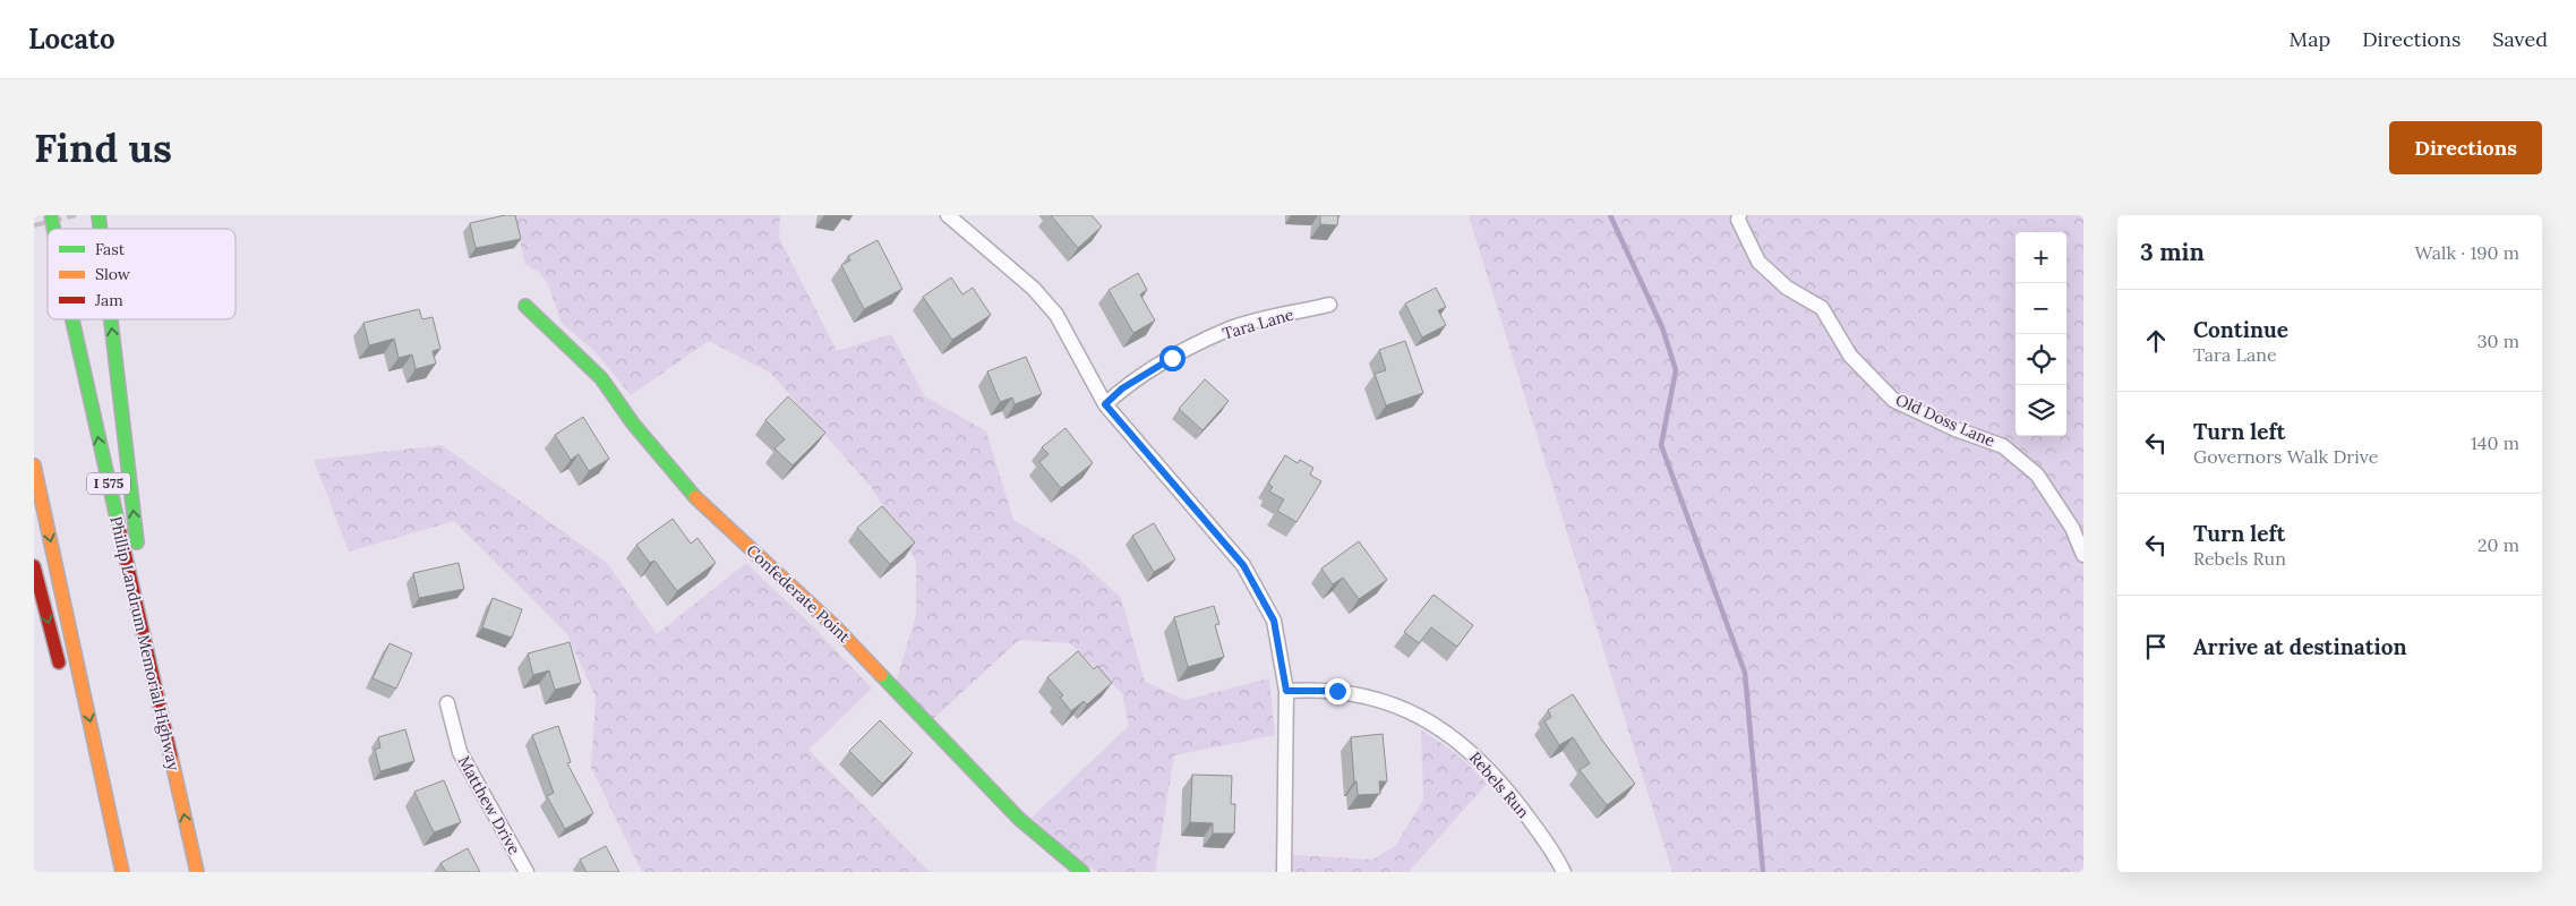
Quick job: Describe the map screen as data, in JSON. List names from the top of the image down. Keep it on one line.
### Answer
{"streets":{"main road":["I 575","Confederate Point","Phillip Landrum Memorial Highway"],"street":["Tara Lane","Old Doss Lane","Rebels Run","Matthew Drive"]},"legend":["Fast","Slow","Jam"],"page":{"header":"Locato","nav":["Map","Directions","Saved"],"buttons":"Directions","title":"Find us","heading":["3 min","Walk · 190 m"],"map_buttons":["+","−"],"list":[["Continue","Tara Lane","30 m"],["Turn left","Governors Walk Drive","140 m"],["Turn left","Rebels Run","20 m"],"Arrive at destination"]}}
